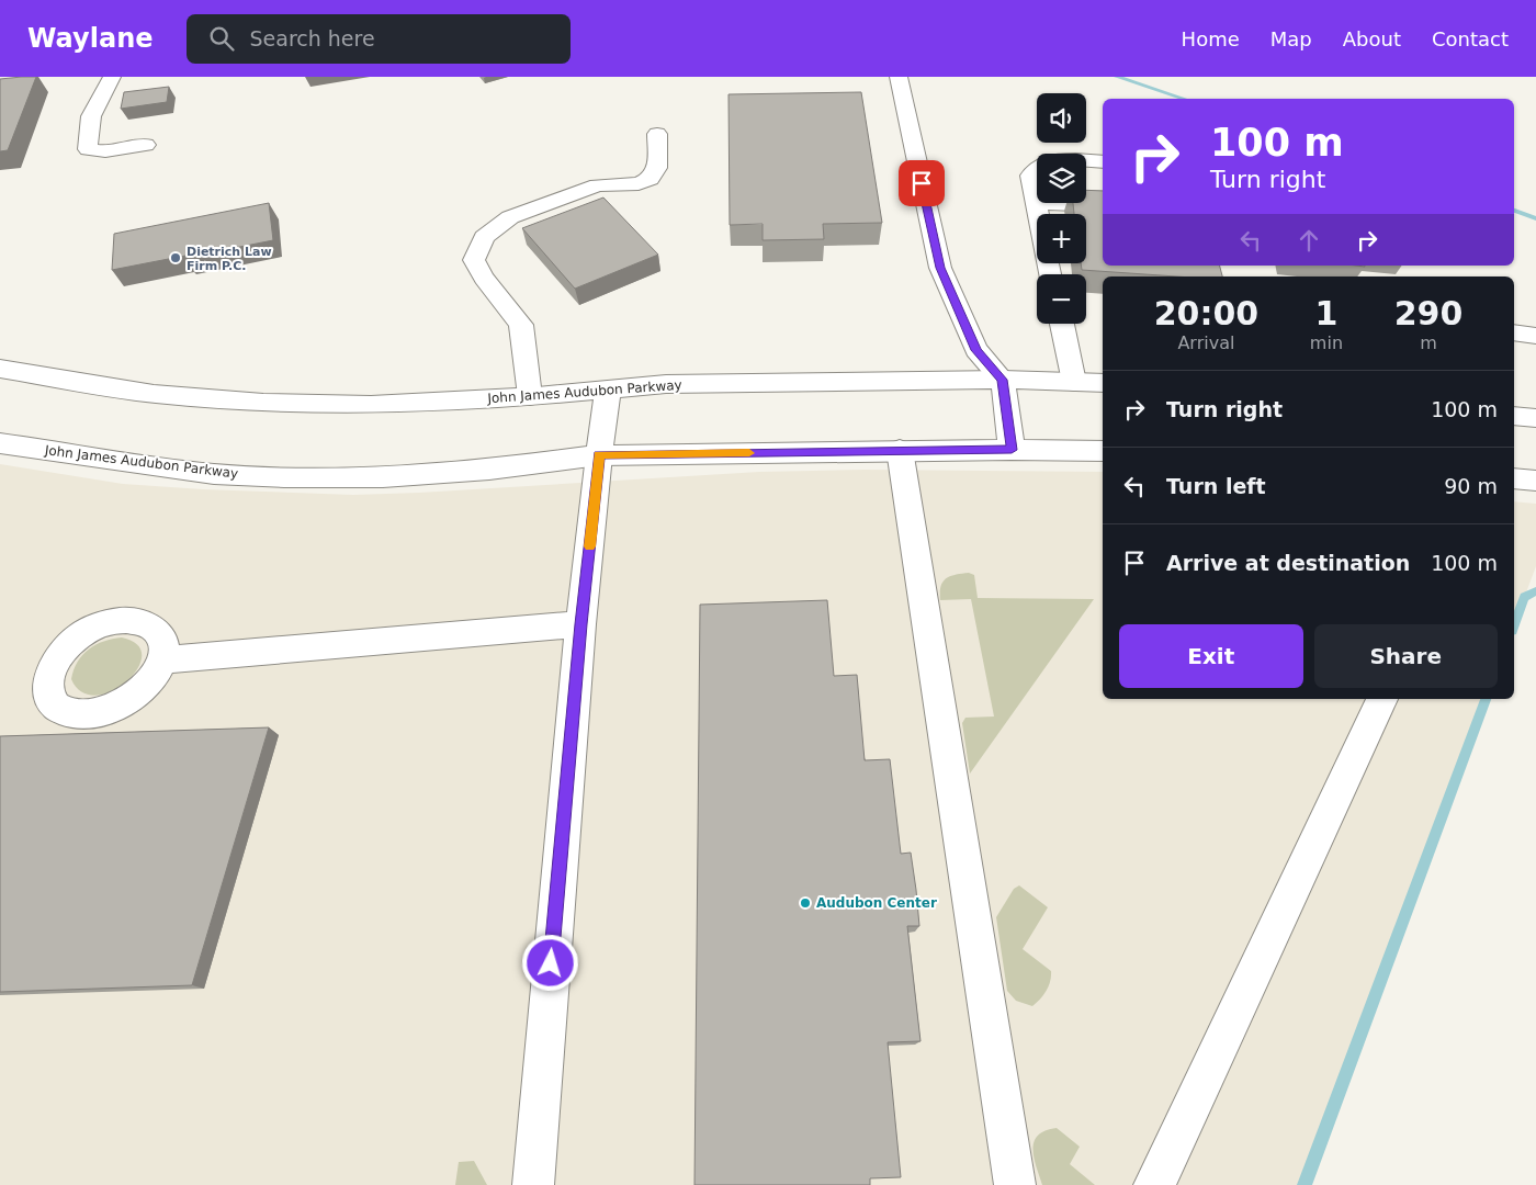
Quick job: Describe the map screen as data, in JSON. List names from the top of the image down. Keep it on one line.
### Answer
{"streets":{"main road":["John James Audubon Parkway"]},"places":["Dietrich Law Firm P.C.","Audubon Center"],"page":{"header":"Waylane","search":"Search here","nav":["Home","Map","About","Contact"],"map_buttons":["+","−"],"turn":["100 m","Turn right"],"eta":["20:00","Arrival","1","min","290","m"],"list":[{"name":"Turn right","value":"100 m"},{"name":"Turn left","value":"90 m"},{"name":"Arrive at destination","value":"100 m"}],"buttons":["Exit","Share"]}}
